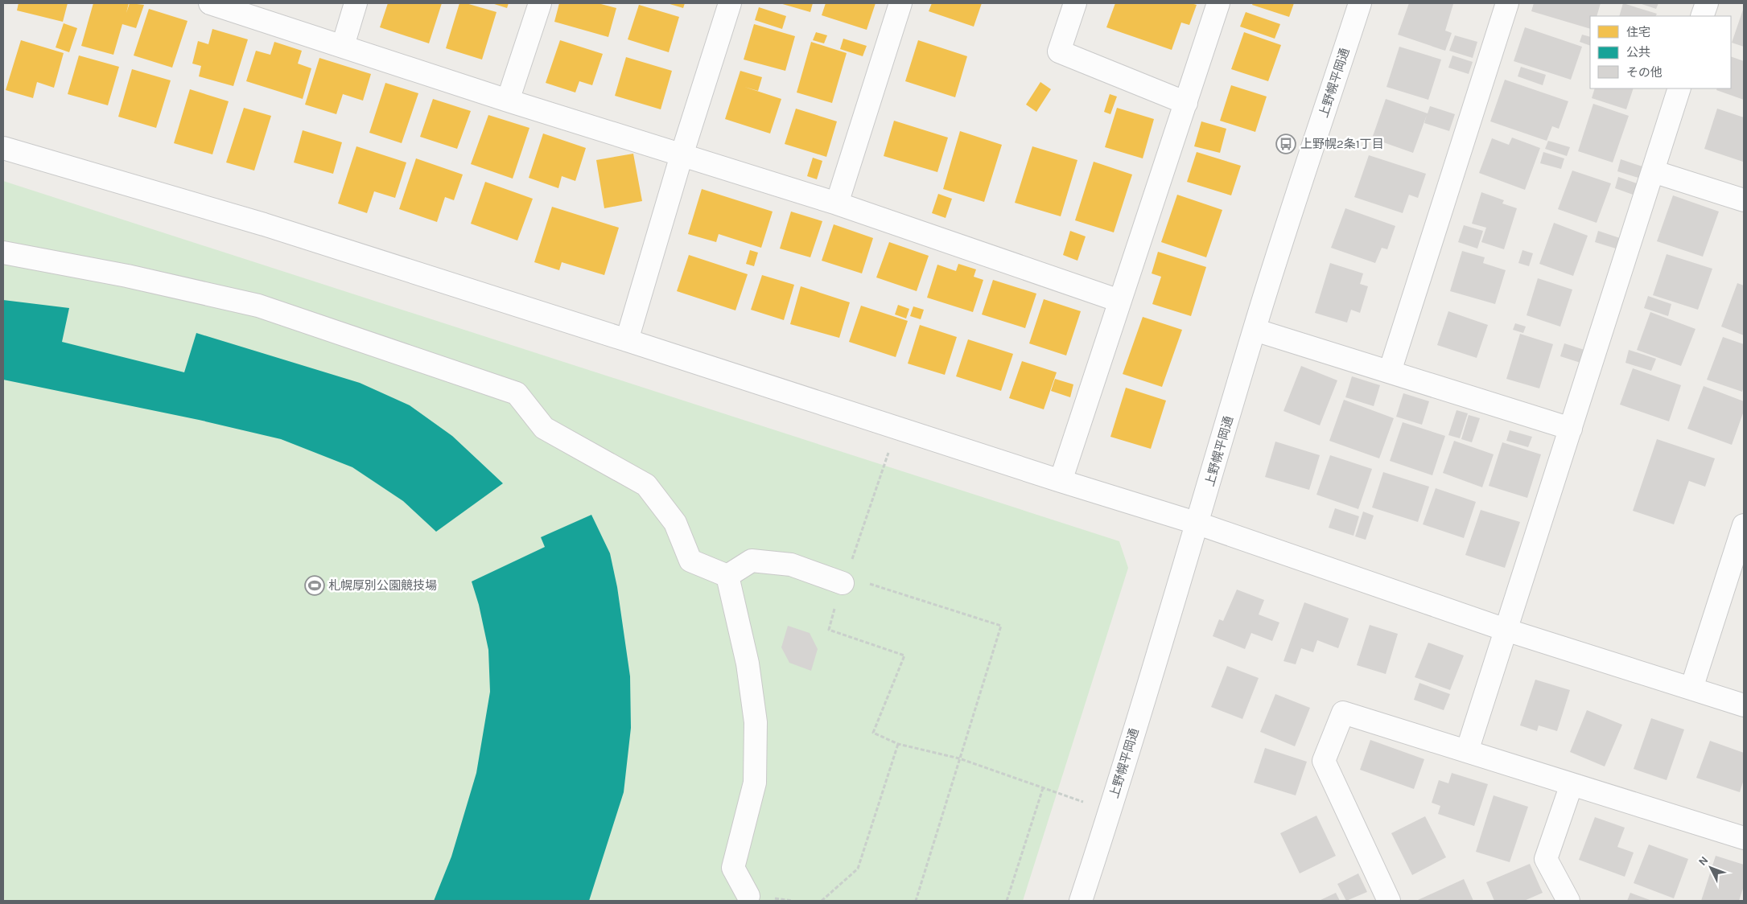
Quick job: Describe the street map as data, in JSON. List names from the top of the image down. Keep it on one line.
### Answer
{"streets":{"street":["上野幌平岡通"]},"places":{"bus stop":["上野幌2条1丁目"],"sports":["札幌厚別公園競技場"]},"legend":["住宅","公共","その他"],"north":"top left"}
